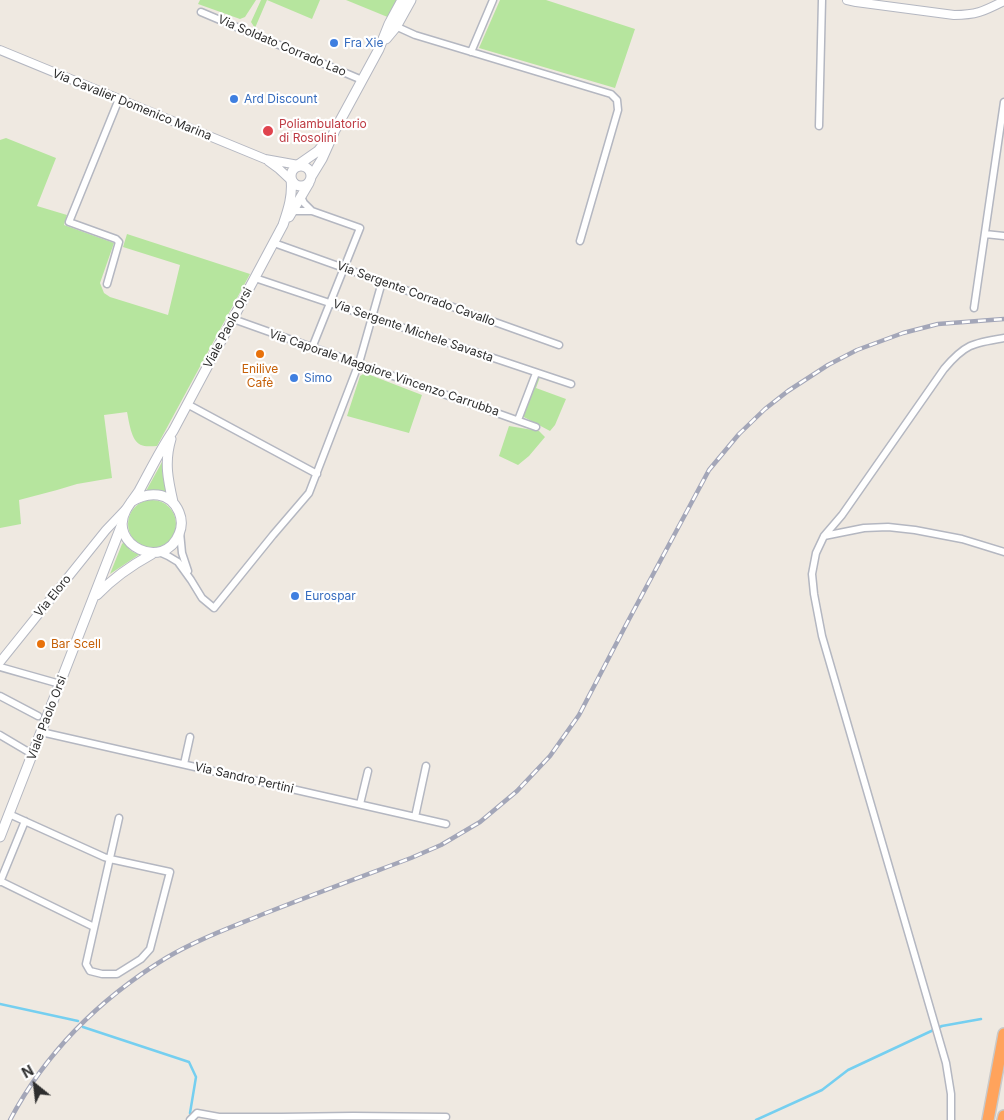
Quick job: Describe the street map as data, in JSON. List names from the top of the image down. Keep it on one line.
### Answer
{"streets":{"main road":["Viale Paolo Orsi"],"street":["Via Soldato Corrado Lao","Via Cavalier Domenico Marina","Via Sergente Corrado Cavallo","Via Sergente Michele Savasta","Via Caporale Maggiore Vincenzo Carrubba","Via Eloro","Via Sandro Pertini"]},"crossings":[["Via Sergente Corrado Cavallo","Viale Paolo Orsi"],["Viale Paolo Orsi","Via Sergente Michele Savasta"],["Viale Paolo Orsi","Via Caporale Maggiore Vincenzo Carrubba"],["Viale Paolo Orsi","Via Eloro"],["Viale Paolo Orsi","Via Sandro Pertini"]],"places":["Fra Xie","Ard Discount","Poliambulatorio di Rosolini","Enilive Cafè","Simo","Eurospar","Bar Scell"],"north":"top left"}
